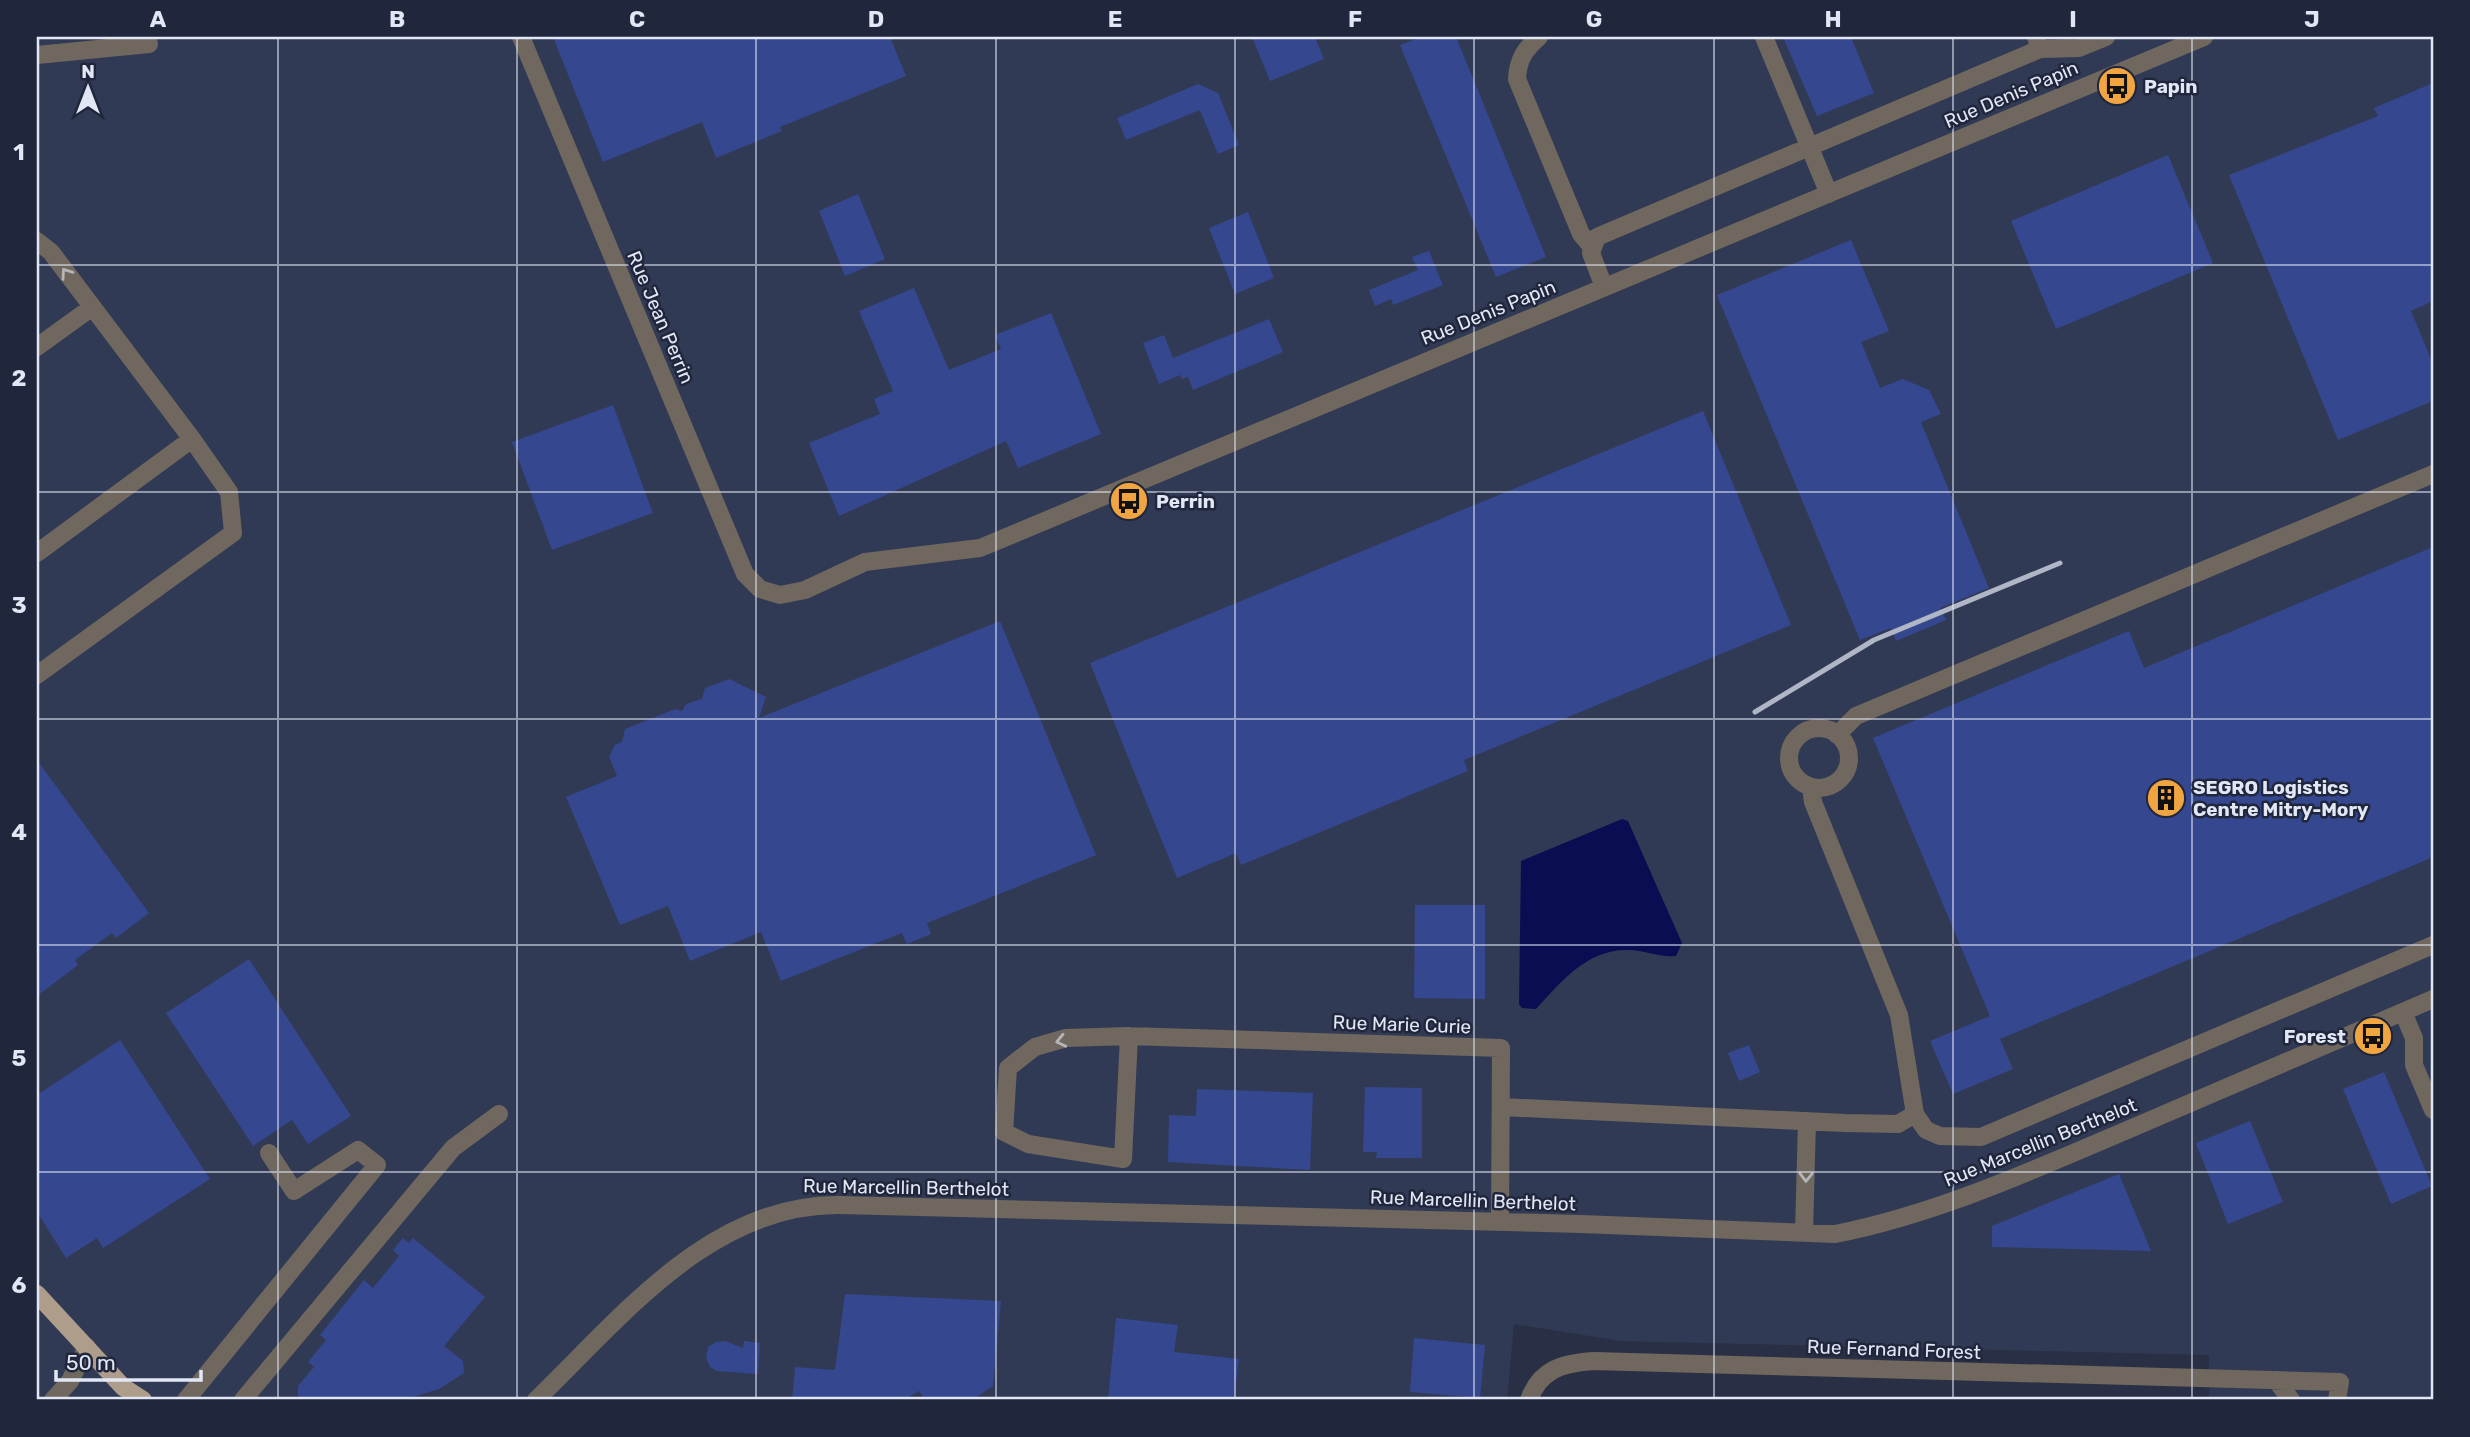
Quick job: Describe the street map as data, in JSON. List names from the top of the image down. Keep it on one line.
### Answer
{"streets":{"street":["Rue Denis Papin","Rue Jean Perrin","Rue Marie Curie","Rue Marcellin Berthelot","Rue Fernand Forest"]},"crossings":[["Rue Denis Papin","Rue Jean Perrin"],["Rue Marie Curie","Rue Marcellin Berthelot"]],"places":{"bus stop":["Papin","Perrin","Forest"],"building":["SEGRO Logistics Centre Mitry-Mory"]},"scale_bar":"50 m","north":"top","grid":{"columns":["A","B","C","D","E","F","G","H","I","J"],"rows":["1","2","3","4","5","6"]}}
